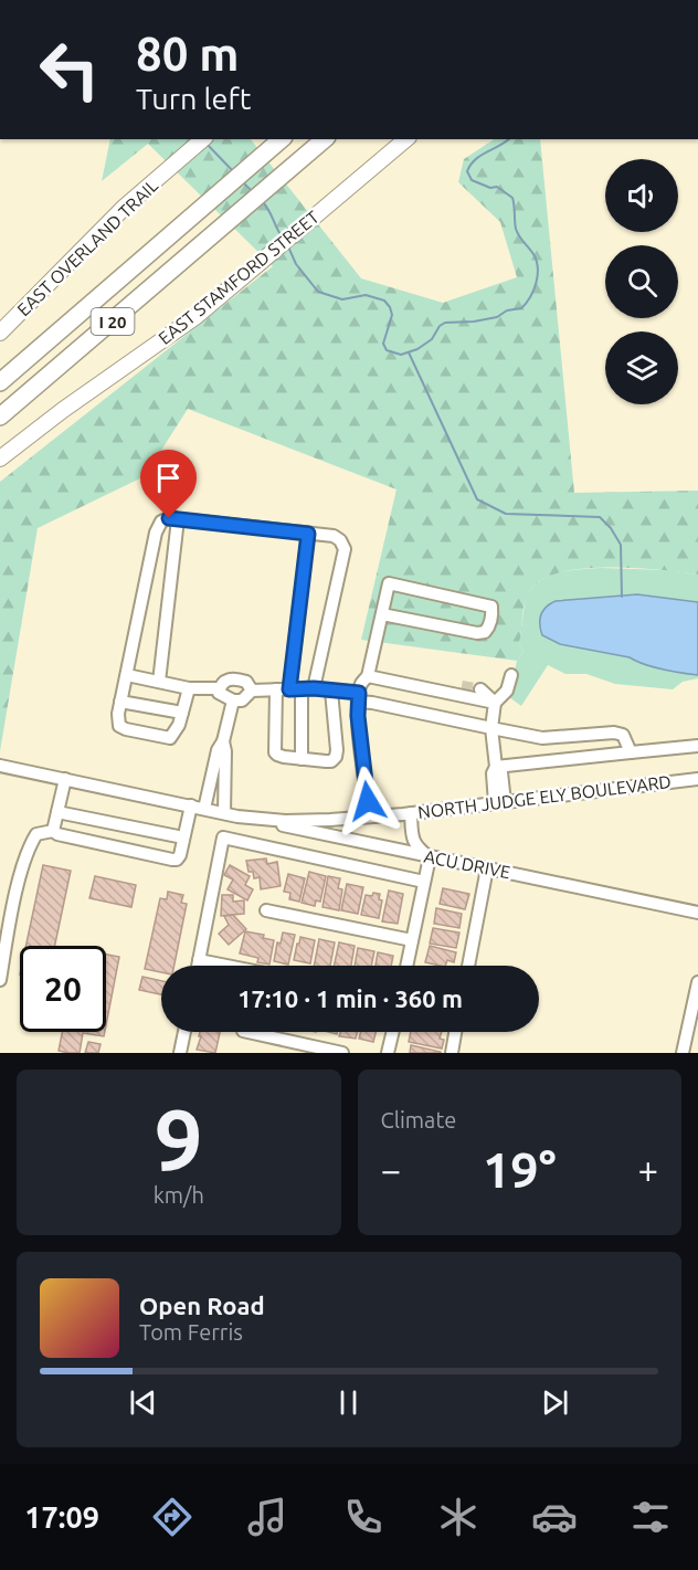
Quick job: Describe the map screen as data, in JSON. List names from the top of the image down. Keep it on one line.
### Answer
{"streets":{"highway":["I 20"],"main road":["EAST OVERLAND TRAIL","EAST STAMFORD STREET"],"street":["NORTH JUDGE ELY BOULEVARD","ACU DRIVE"]},"crossings":[["NORTH JUDGE ELY BOULEVARD","ACU DRIVE"]],"page":{"turn":["80 m","Turn left"],"limit":"20","trip":"17:10 · 1 min · 360 m","tile":[["9","km/h"],"Climate"],"heat":["−","19°","+"],"song":["Open Road","Tom Ferris"],"tabs":"17:09"}}
